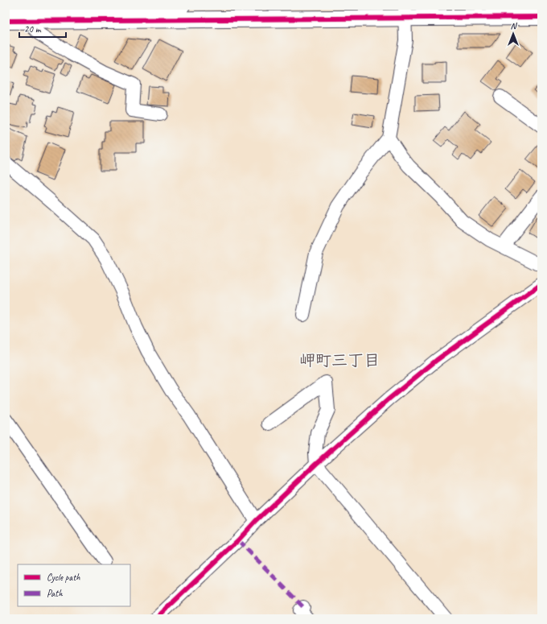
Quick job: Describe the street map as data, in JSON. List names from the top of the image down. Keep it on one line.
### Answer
{"districts":["岬町三丁目"],"legend":["Cycle path","Path"],"scale_bar":"20 m","north":"top"}
